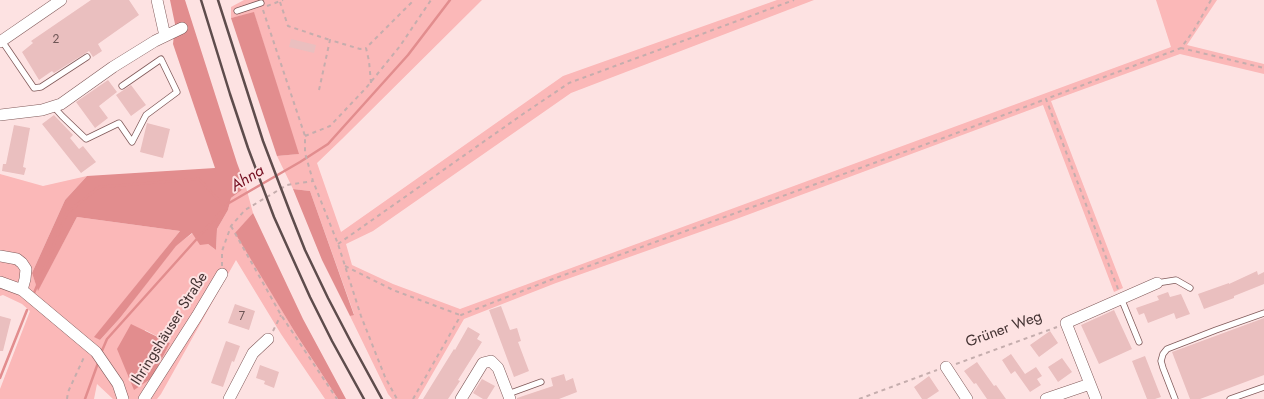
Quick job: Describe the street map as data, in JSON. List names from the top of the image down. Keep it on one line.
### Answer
{"streets":{"street":["Ihringshäuser Straße","Grüner Weg"]},"water":["Ahna"],"house_numbers":["2","7"]}
